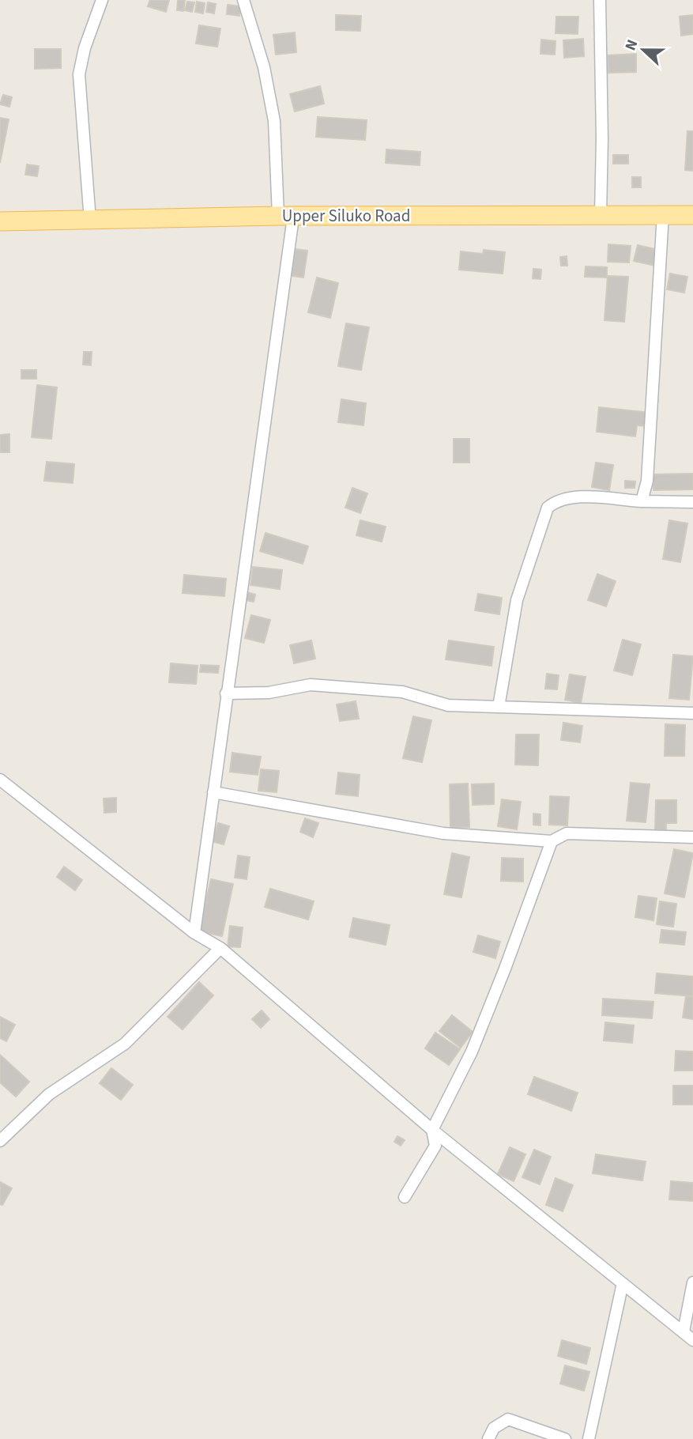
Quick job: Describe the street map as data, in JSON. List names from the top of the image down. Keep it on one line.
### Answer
{"streets":{"main road":["Upper Siluko Road"]},"north":"left"}
